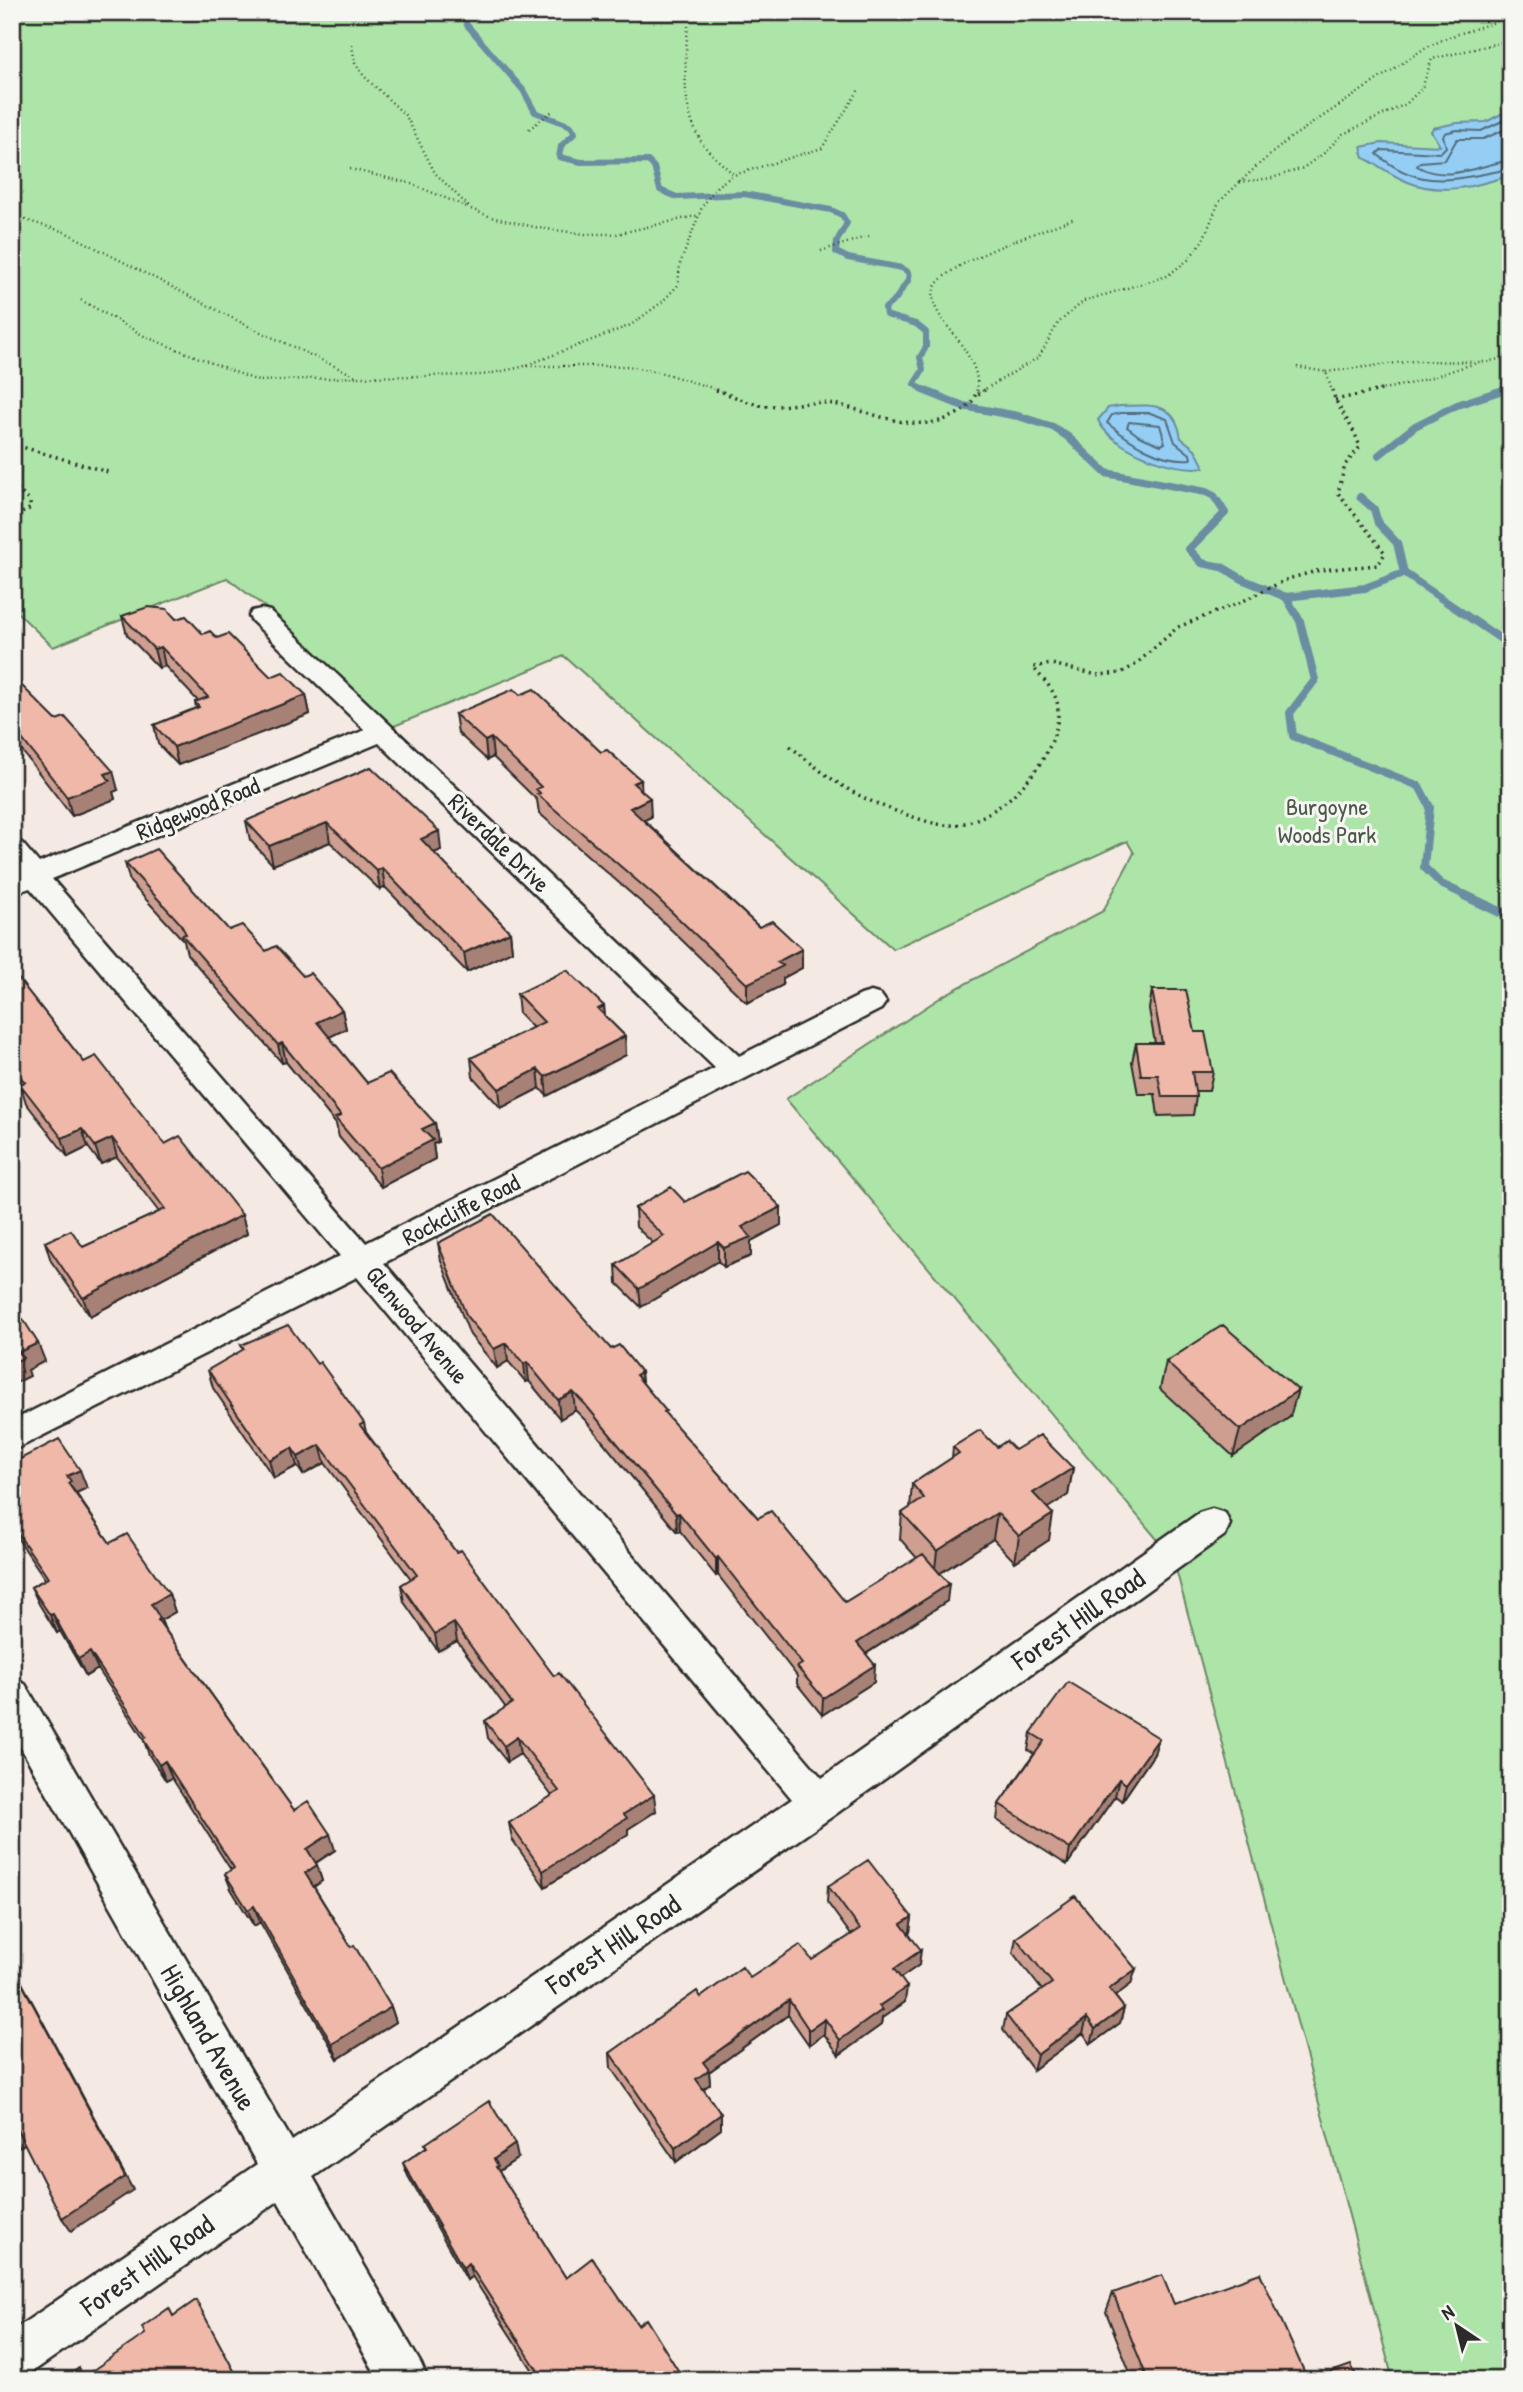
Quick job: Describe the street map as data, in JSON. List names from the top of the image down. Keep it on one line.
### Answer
{"streets":{"street":["Ridgewood Road","Riverdale Drive","Rockcliffe Road","Glenwood Avenue","Forest Hill Road","Highland Avenue"]},"crossings":[["Ridgewood Road","Riverdale Drive"],["Ridgewood Road","Glenwood Avenue"],["Riverdale Drive","Rockcliffe Road"],["Rockcliffe Road","Glenwood Avenue"],["Glenwood Avenue","Forest Hill Road"],["Forest Hill Road","Highland Avenue"]],"parks":["Burgoyne Woods Park"],"north":"top left"}
